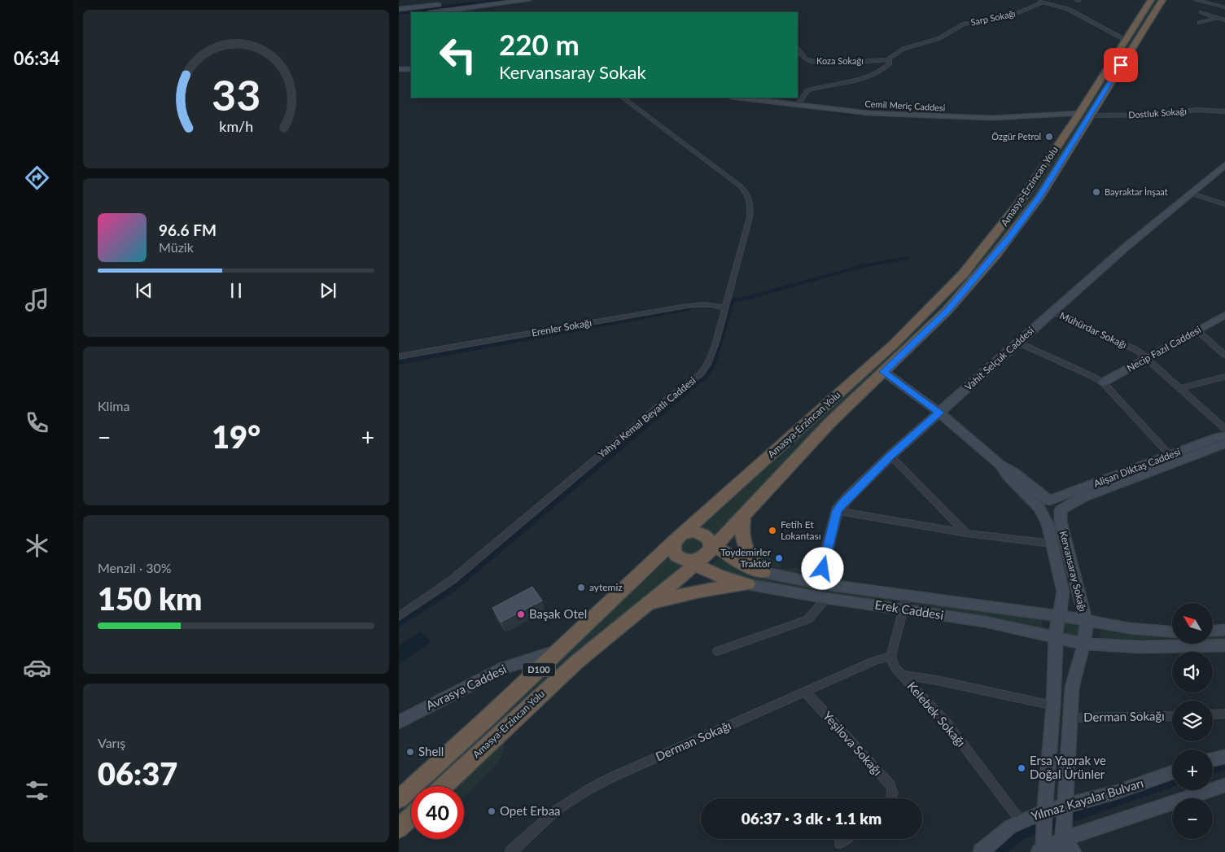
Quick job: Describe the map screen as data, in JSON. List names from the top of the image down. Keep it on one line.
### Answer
{"streets":{"highway":["Amasya-Erzincan Yolu","D100"],"street":["Sarp Sokağı","Koza Sokağı","Cemil Meriç Caddesi","Dostluk Sokağı","Erenler Sokağı","Mühürdar Sokağı","Necip Fazıl Caddesi","Vahit Selçuk Caddesi","Yahya Kemal Beyatlı Caddesi","Alişan Diktaş Caddesi","Kervansaray Sokağı","Erek Caddesi","Avrasya Caddesi","Kelebek Sokağı","Derman Sokağı","Yeşilova Sokağı","Yılmaz Kayalar Bulvarı"]},"crossings":[["Sarp Sokağı","Koza Sokağı"],["Sarp Sokağı","Cemil Meriç Caddesi"],["Cemil Meriç Caddesi","Dostluk Sokağı"],["Cemil Meriç Caddesi","Amasya-Erzincan Yolu"],["Dostluk Sokağı","Amasya-Erzincan Yolu"],["Amasya-Erzincan Yolu","D100"],["Amasya-Erzincan Yolu","Avrasya Caddesi"],["Erenler Sokağı","Yahya Kemal Beyatlı Caddesi"],["Mühürdar Sokağı","Necip Fazıl Caddesi"],["Mühürdar Sokağı","Vahit Selçuk Caddesi"],["Vahit Selçuk Caddesi","Erek Caddesi"],["Alişan Diktaş Caddesi","Kervansaray Sokağı"],["Kervansaray Sokağı","Erek Caddesi"],["Kervansaray Sokağı","Yılmaz Kayalar Bulvarı"],["Kelebek Sokağı","Derman Sokağı"],["Kelebek Sokağı","Yılmaz Kayalar Bulvarı"],["Derman Sokağı","Yeşilova Sokağı"]],"places":["Özgür Petrol","Bayraktar İnşaat","Fetih Et Lokantası","Toydemirler Traktör","aytemiz","Başak Otel","Shell","Ersa Yaprak ve Doğal Ürünler","Opet Erbaa"],"north":"top left","page":{"tabs":"06:34","turn":["220 m","Kervansaray Sokak"],"song":["96.6 FM","Müzik"],"tile":["Klima",["Menzil · 30%","150 km"],["Varış","06:37"]],"heat":["−","19°","+"],"map_buttons":["+","−"],"limit":"40","trip":"06:37 · 3 dk · 1.1 km","gauge":["33","km/h"]}}
